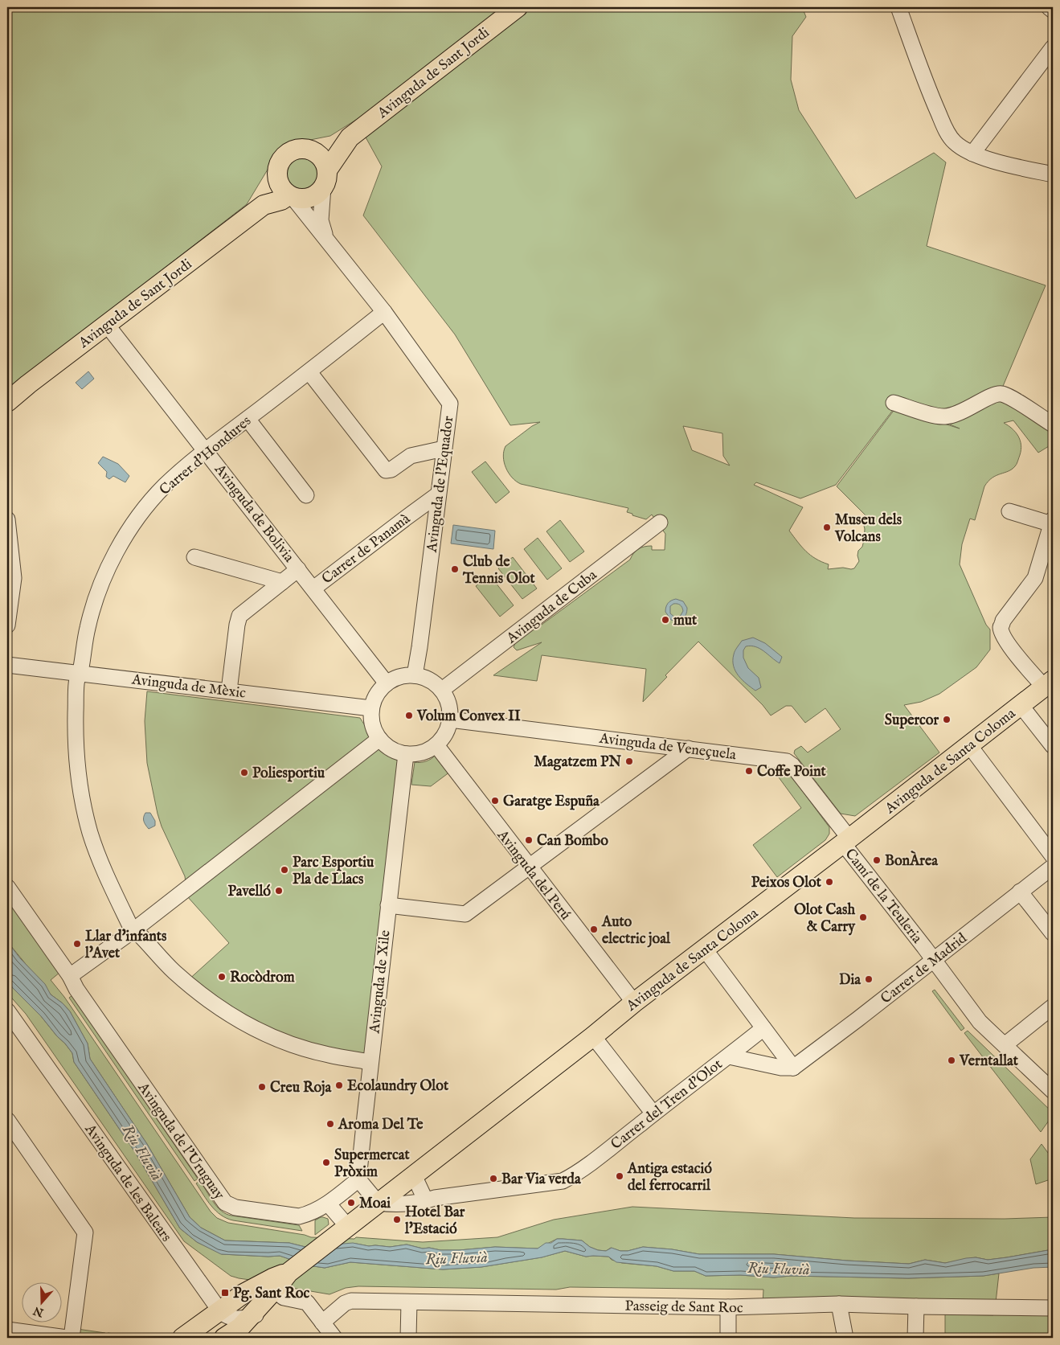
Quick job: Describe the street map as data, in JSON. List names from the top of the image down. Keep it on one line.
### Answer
{"streets":{"main road":["Avinguda de Sant Jordi","Avinguda de Santa Coloma"],"street":["Carrer d'Hondures","Avinguda de l'Equador","Avinguda de Bolivia","Carrer de Panamà","Avinguda de Cuba","Avinguda de Mèxic","Avinguda de Veneçuela","Avinguda del Perú","Camí de la Teuleria","Carrer de Madrid","Avinguda de Xile","Carrer del Tren d'Olot","Avinguda de l'Uruguay","Avinguda de les Balears","Passeig de Sant Roc"]},"crossings":[["Avinguda de Sant Jordi","Avinguda de l'Equador"],["Avinguda de Sant Jordi","Avinguda de Bolivia"],["Carrer d'Hondures","Avinguda de l'Equador"],["Carrer d'Hondures","Avinguda de Bolivia"],["Carrer d'Hondures","Avinguda de Mèxic"],["Carrer d'Hondures","Avinguda de Xile"],["Avinguda de l'Equador","Avinguda de Bolivia"],["Avinguda de l'Equador","Carrer de Panamà"],["Avinguda de l'Equador","Avinguda de Cuba"],["Avinguda de l'Equador","Avinguda de Mèxic"],["Avinguda de l'Equador","Avinguda de Veneçuela"],["Avinguda de l'Equador","Avinguda del Perú"],["Avinguda de l'Equador","Avinguda de Xile"],["Avinguda de Bolivia","Carrer de Panamà"],["Avinguda de Bolivia","Avinguda de Cuba"],["Avinguda de Bolivia","Avinguda de Mèxic"],["Avinguda de Bolivia","Avinguda de Veneçuela"],["Avinguda de Bolivia","Avinguda del Perú"],["Avinguda de Bolivia","Avinguda de Xile"],["Avinguda de Cuba","Avinguda de Mèxic"],["Avinguda de Cuba","Avinguda de Veneçuela"],["Avinguda de Cuba","Avinguda del Perú"],["Avinguda de Cuba","Avinguda de Xile"],["Avinguda de Mèxic","Avinguda de Veneçuela"],["Avinguda de Mèxic","Avinguda del Perú"],["Avinguda de Mèxic","Avinguda de Xile"],["Avinguda de Veneçuela","Avinguda de Santa Coloma"],["Avinguda de Veneçuela","Avinguda del Perú"],["Avinguda de Veneçuela","Camí de la Teuleria"],["Avinguda de Veneçuela","Avinguda de Xile"],["Avinguda de Santa Coloma","Avinguda del Perú"],["Avinguda de Santa Coloma","Camí de la Teuleria"],["Avinguda de Santa Coloma","Carrer del Tren d'Olot"],["Avinguda del Perú","Avinguda de Xile"],["Camí de la Teuleria","Carrer de Madrid"],["Carrer de Madrid","Carrer del Tren d'Olot"],["Avinguda de Xile","Avinguda de l'Uruguay"]],"water":["Riu Fluvià"],"places":{"other":["Museu dels Volcans","Club de Tennis Olot","mut","Volum Convex II","Supercor","Magatzem PN","Coffe Point","Poliesportiu","Garatge Espuña","Can Bombo","BonÀrea","Parc Esportiu Pla de Llacs","Peixos Olot","Pavelló","Olot Cash & Carry","Auto electric joal","Llar d'infants l'Avet","Rocòdrom","Dia","Verntallat","Ecolaundry Olot","Creu Roja","Aroma Del Te","Supermercat Pròxim","Antiga estació del ferrocarril","Bar Via verda","Moai","Hotel Bar l'Estació"],"transit":["Pg. Sant Roc"]},"north":"bottom"}
